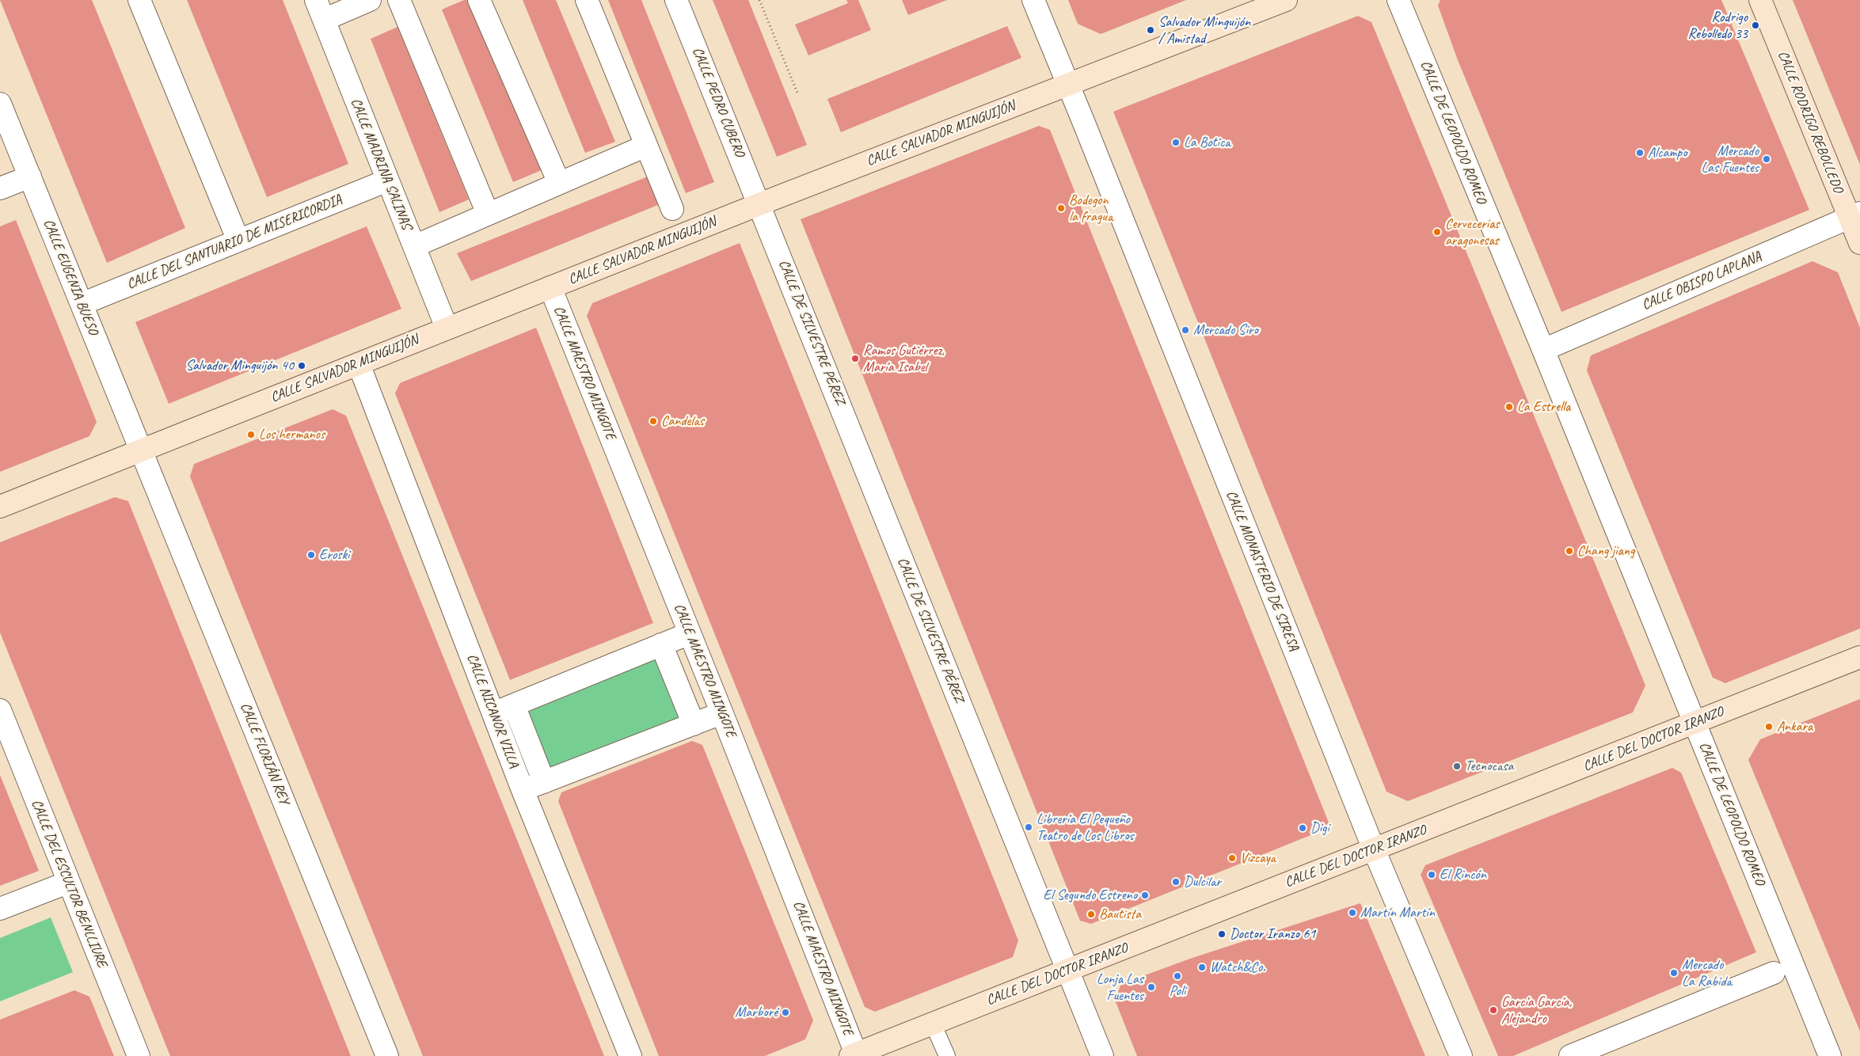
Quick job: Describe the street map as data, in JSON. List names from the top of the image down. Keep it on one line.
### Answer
{"streets":{"street":["CALLE PEDRO CUBERO","CALLE RODRIGO REBOLLEDO","CALLE DE LEOPOLDO ROMEO","CALLE SALVADOR MINGUIJÓN","CALLE MADRINA SALINAS","CALLE DEL SANTUARIO DE MISERICORDIA","CALLE EUGENIA BUESO","CALLE OBISPO LAPLANA","CALLE DE SILVESTRE PÉREZ","CALLE MAESTRO MINGOTE","CALLE MONASTERIO DE SIRESA","CALLE NICANOR VILLA","CALLE DEL DOCTOR IRANZO","CALLE FLORIÁN REY","CALLE DEL ESCULTOR BENLLIURE"]},"crossings":[["CALLE PEDRO CUBERO","CALLE SALVADOR MINGUIJÓN"],["CALLE PEDRO CUBERO","CALLE DE SILVESTRE PÉREZ"],["CALLE RODRIGO REBOLLEDO","CALLE OBISPO LAPLANA"],["CALLE DE LEOPOLDO ROMEO","CALLE OBISPO LAPLANA"],["CALLE DE LEOPOLDO ROMEO","CALLE DEL DOCTOR IRANZO"],["CALLE SALVADOR MINGUIJÓN","CALLE MADRINA SALINAS"],["CALLE SALVADOR MINGUIJÓN","CALLE EUGENIA BUESO"],["CALLE SALVADOR MINGUIJÓN","CALLE DE SILVESTRE PÉREZ"],["CALLE SALVADOR MINGUIJÓN","CALLE MAESTRO MINGOTE"],["CALLE SALVADOR MINGUIJÓN","CALLE MONASTERIO DE SIRESA"],["CALLE SALVADOR MINGUIJÓN","CALLE NICANOR VILLA"],["CALLE SALVADOR MINGUIJÓN","CALLE FLORIÁN REY"],["CALLE MADRINA SALINAS","CALLE DEL SANTUARIO DE MISERICORDIA"],["CALLE DEL SANTUARIO DE MISERICORDIA","CALLE EUGENIA BUESO"],["CALLE EUGENIA BUESO","CALLE FLORIÁN REY"],["CALLE DE SILVESTRE PÉREZ","CALLE DEL DOCTOR IRANZO"],["CALLE MAESTRO MINGOTE","CALLE DEL DOCTOR IRANZO"],["CALLE MONASTERIO DE SIRESA","CALLE DEL DOCTOR IRANZO"]],"places":["Rodrigo Rebolledo 33","Salvador Minguijón / Amistad","La Botica","Alcampo","Mercado Las Fuentes","Bodegon la fragua","Cervecerias aragonesas","Mercado Siro","Ramos Gutiérrez, María Isabel","Salvador Minguijón 40","La Estrella","Candelas","Los hermanos","Chang jiang","Eroski","Ankara","Tecnocasa","Librería El Pequeño Teatro de Los Libros","Digi","Vizcaya","El Rincón","Dulcilar","El Segundo Estreno","Martín Martín","Bautista","Doctor Iranzo 61","Watch&Co.","Mercado La Rabida","Poli","Lonja Las Fuentes","García García, Alejandro","Marboré"]}
